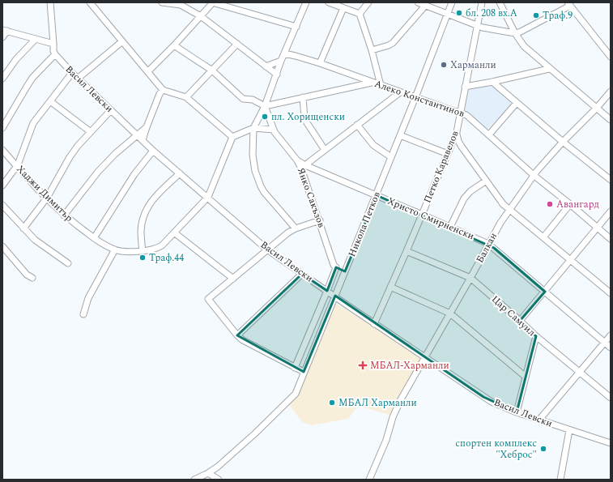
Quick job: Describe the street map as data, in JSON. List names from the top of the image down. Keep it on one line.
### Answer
{"streets":{"street":["Васил Левски","Алеко Константинов","Петко Каравелов","Хаджи Димитър","Янко Сакъзов","Христо Смирненски","Никола Петков","Балкан","Цар Самуил"]},"crossings":[["Васил Левски","Петко Каравелов"],["Васил Левски","Хаджи Димитър"],["Васил Левски","Никола Петков"],["Васил Левски","Балкан"],["Алеко Константинов","Петко Каравелов"],["Алеко Константинов","Никола Петков"],["Алеко Константинов","Балкан"],["Петко Каравелов","Христо Смирненски"],["Петко Каравелов","Цар Самуил"],["Янко Сакъзов","Христо Смирненски"],["Христо Смирненски","Никола Петков"],["Христо Смирненски","Балкан"],["Балкан","Цар Самуил"]],"places":{"other":["бл. 208 вх.А","Траф.9","Харманли","пл. Хорищенски","Авангард","Траф.44","МБАЛ Харманли","спортен комплекс \"Хеброс\""],"health":["МБАЛ-Харманли"]}}
